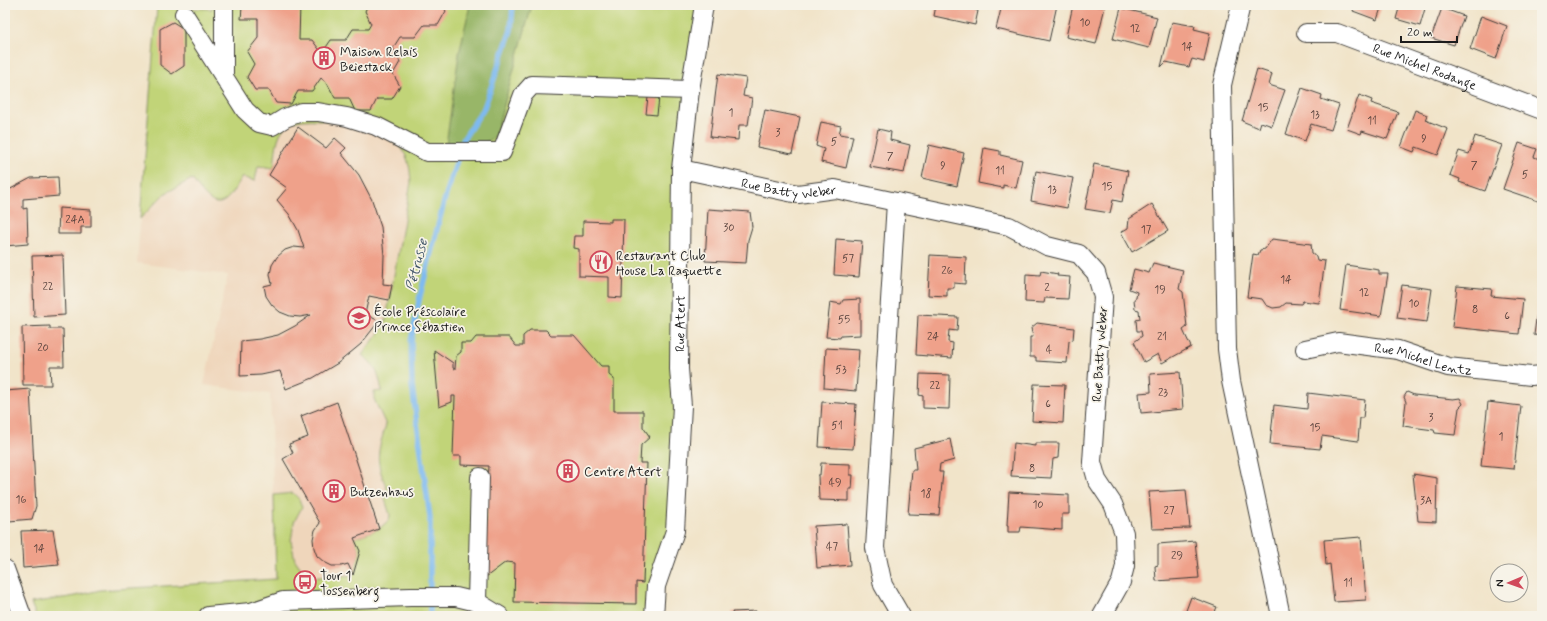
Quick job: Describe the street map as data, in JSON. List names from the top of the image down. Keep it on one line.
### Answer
{"streets":{"street":["Rue Michel Rodange","Rue Batty Weber","Rue Atert","Rue Michel Lentz"]},"crossings":[["Rue Batty Weber","Rue Atert"]],"water":["Pétrusse"],"places":{"building":["Maison Relais Beiestack","Centre Atert","Butzenhaus"],"restaurant":["Restaurant Club House La Raquette"],"school or university":["École Préscolaire Prince Sébastien"],"bus stop":["Tour 1 Tossenberg"]},"house_numbers":["10","12","14","15","1","13","11","3","9","5","7","9","7","11","5","15","13","24A","30","17","57","26","14","22","2","19","12","10","8","6","55","24","21","20","4","53","22","23","6","3","51","15","1","8","49","18","16","3A","10","27","47","14","29","11"],"scale_bar":"20 m","north":"left"}
